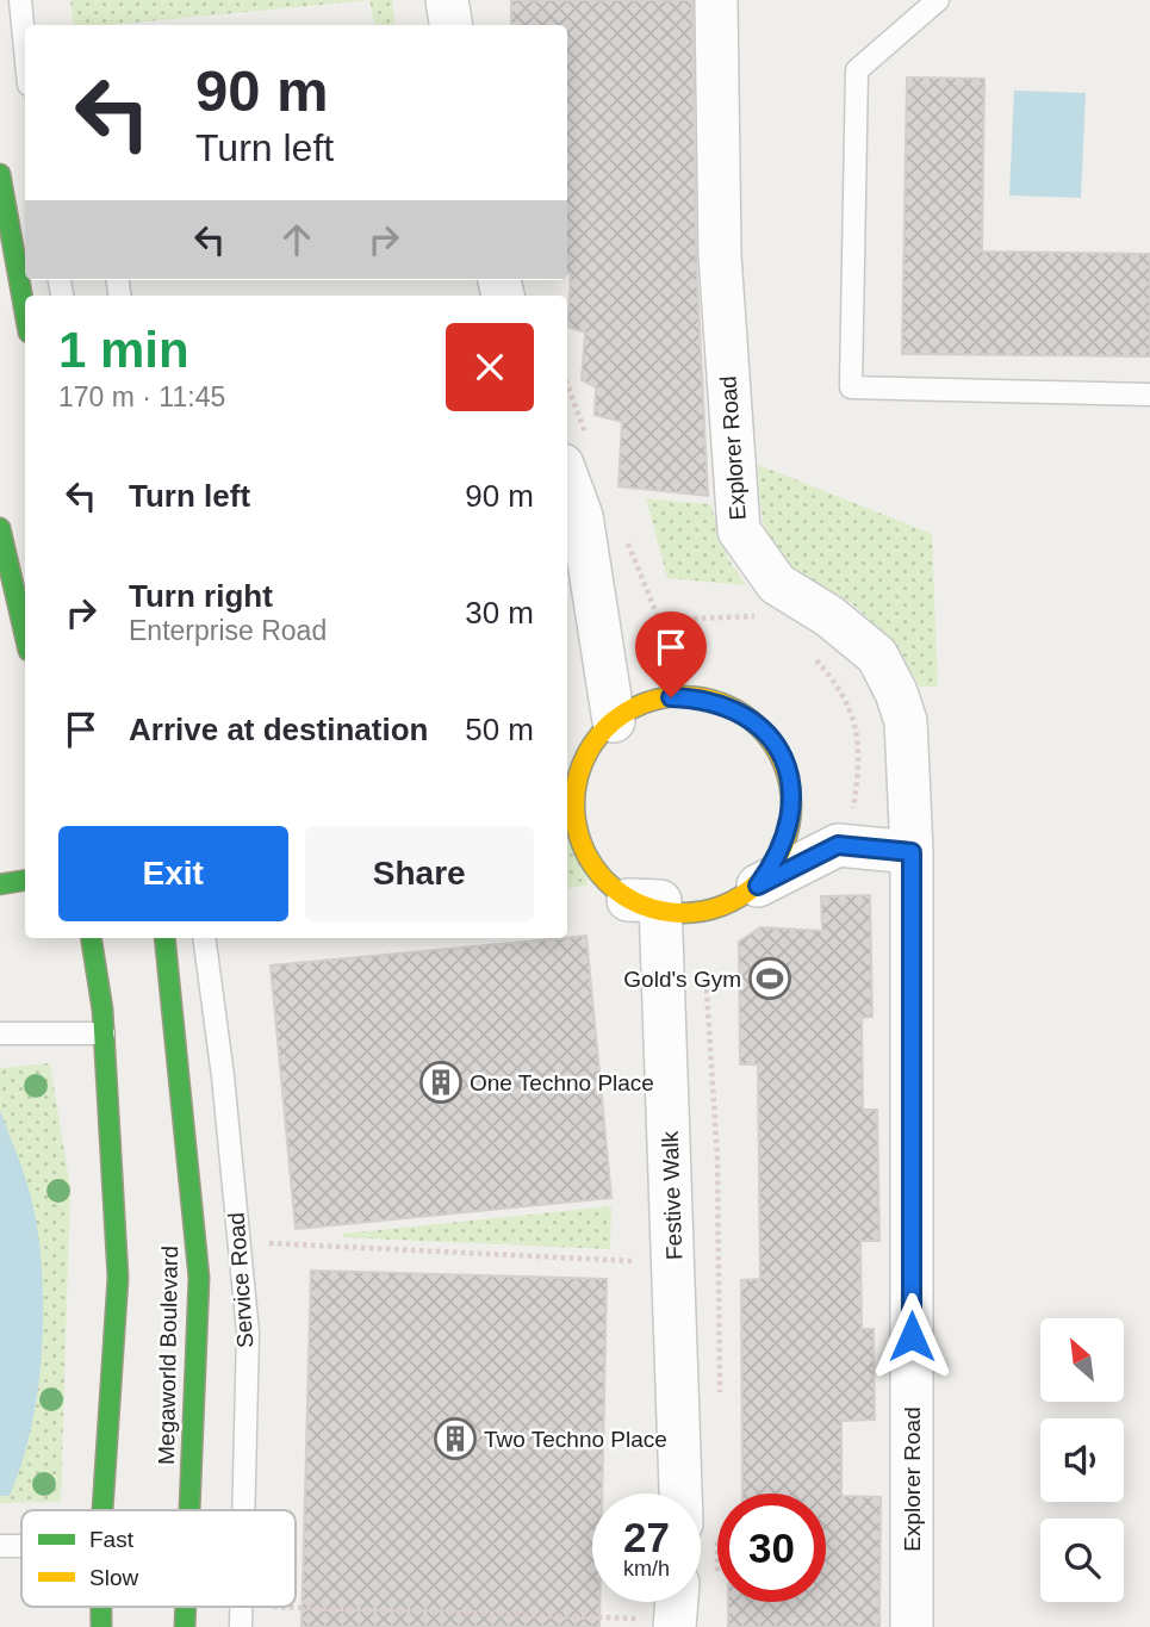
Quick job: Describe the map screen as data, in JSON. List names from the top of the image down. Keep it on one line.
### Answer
{"streets":{"main road":["Megaworld Boulevard"],"street":["Explorer Road","Festive Walk"],"lane":["Service Road"]},"places":{"sports":["Gold's Gym"],"building":["One Techno Place","Two Techno Place"]},"legend":["Fast","Slow"],"north":"top left","page":{"turn":["90 m","Turn left"],"heading":["1 min","170 m · 11:45"],"list":[{"name":"Turn left","value":"90 m"},{"name":"Turn right","note":"Enterprise Road","value":"30 m"},{"name":"Arrive at destination","value":"50 m"}],"buttons":["Exit","Share"],"speed":"27 km/h","limit":"30"}}
